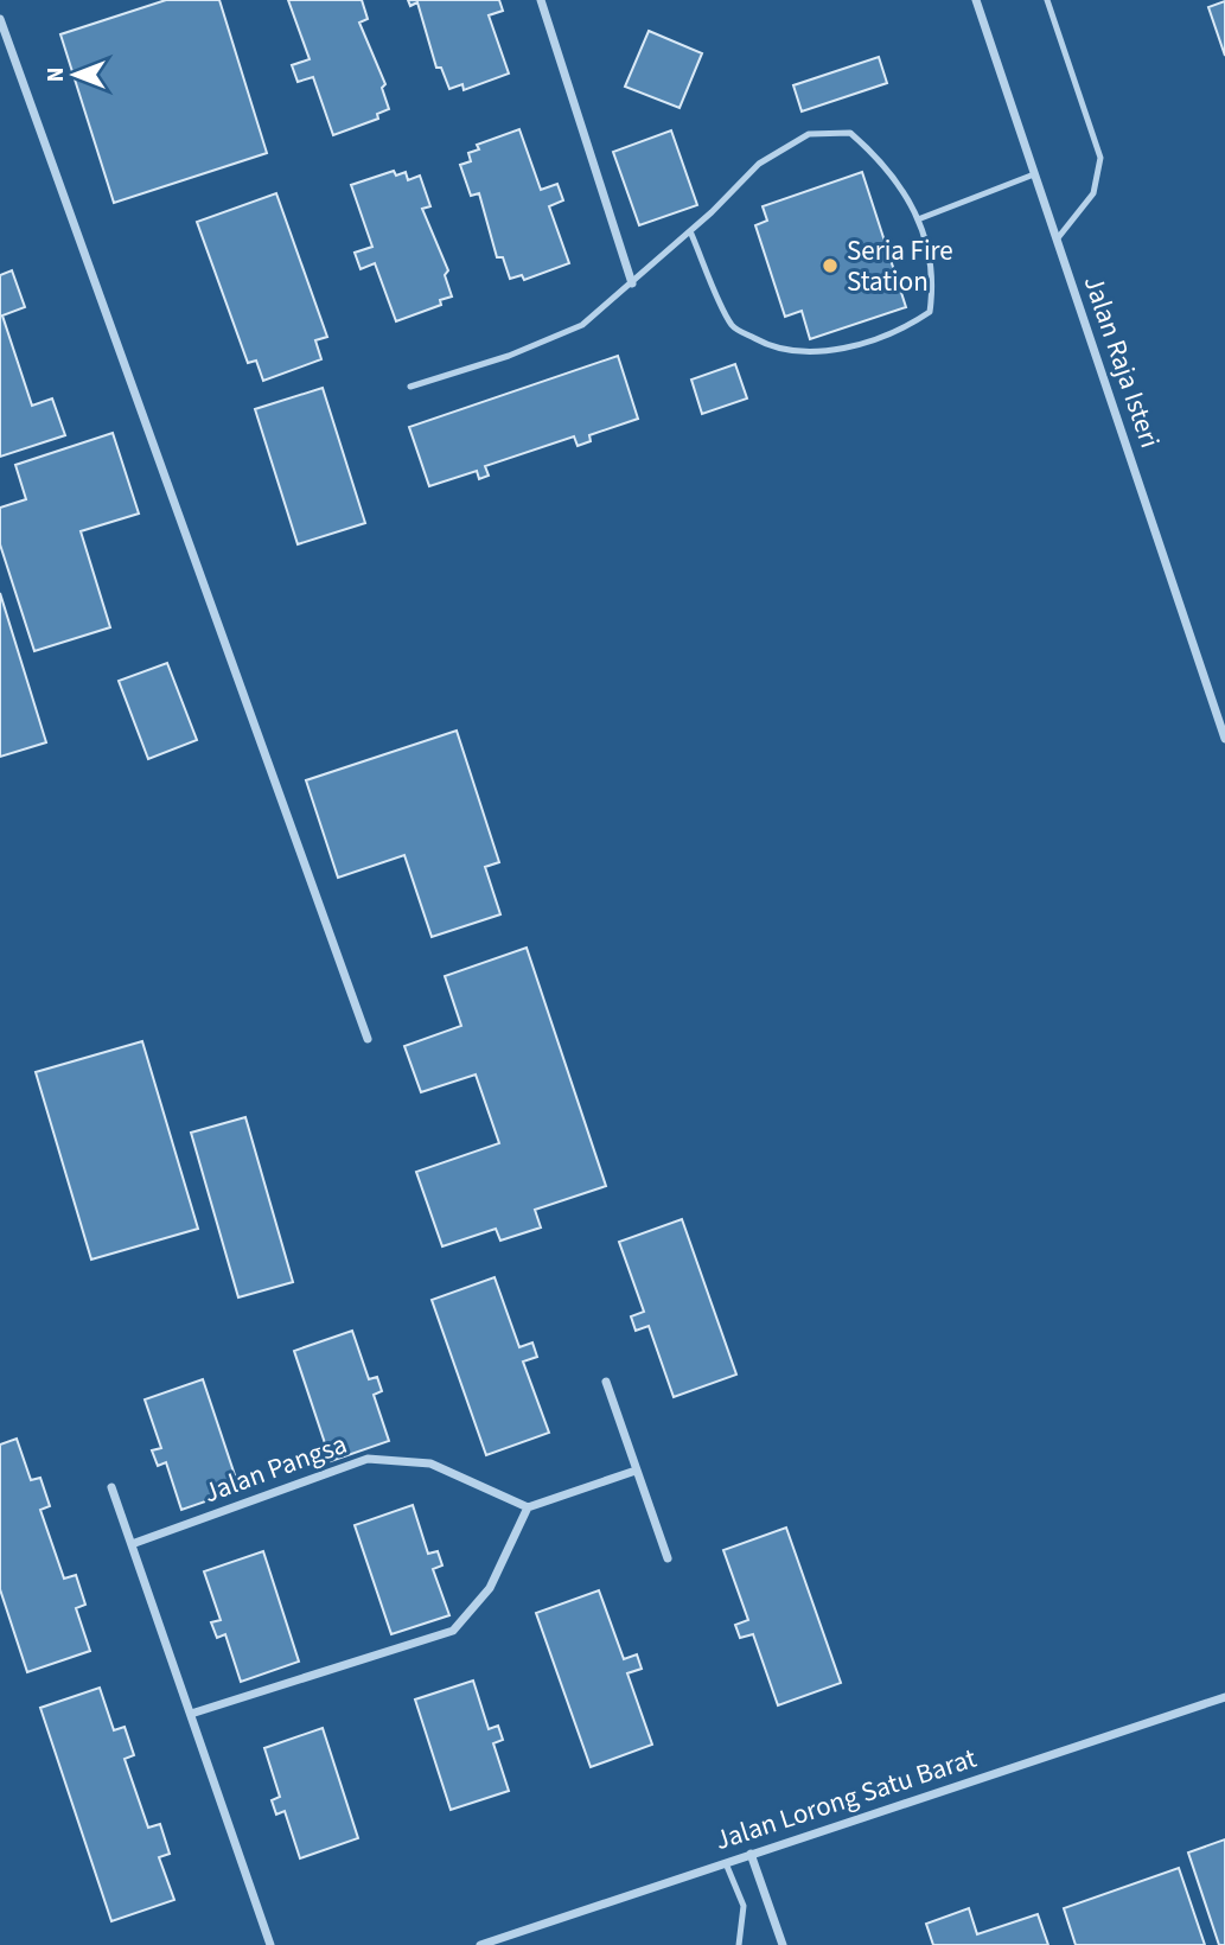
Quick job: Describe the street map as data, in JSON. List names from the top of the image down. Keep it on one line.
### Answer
{"streets":{"street":["Jalan Raja Isteri","Jalan Pangsa","Jalan Lorong Satu Barat"]},"places":["Seria Fire Station"],"north":"left"}
